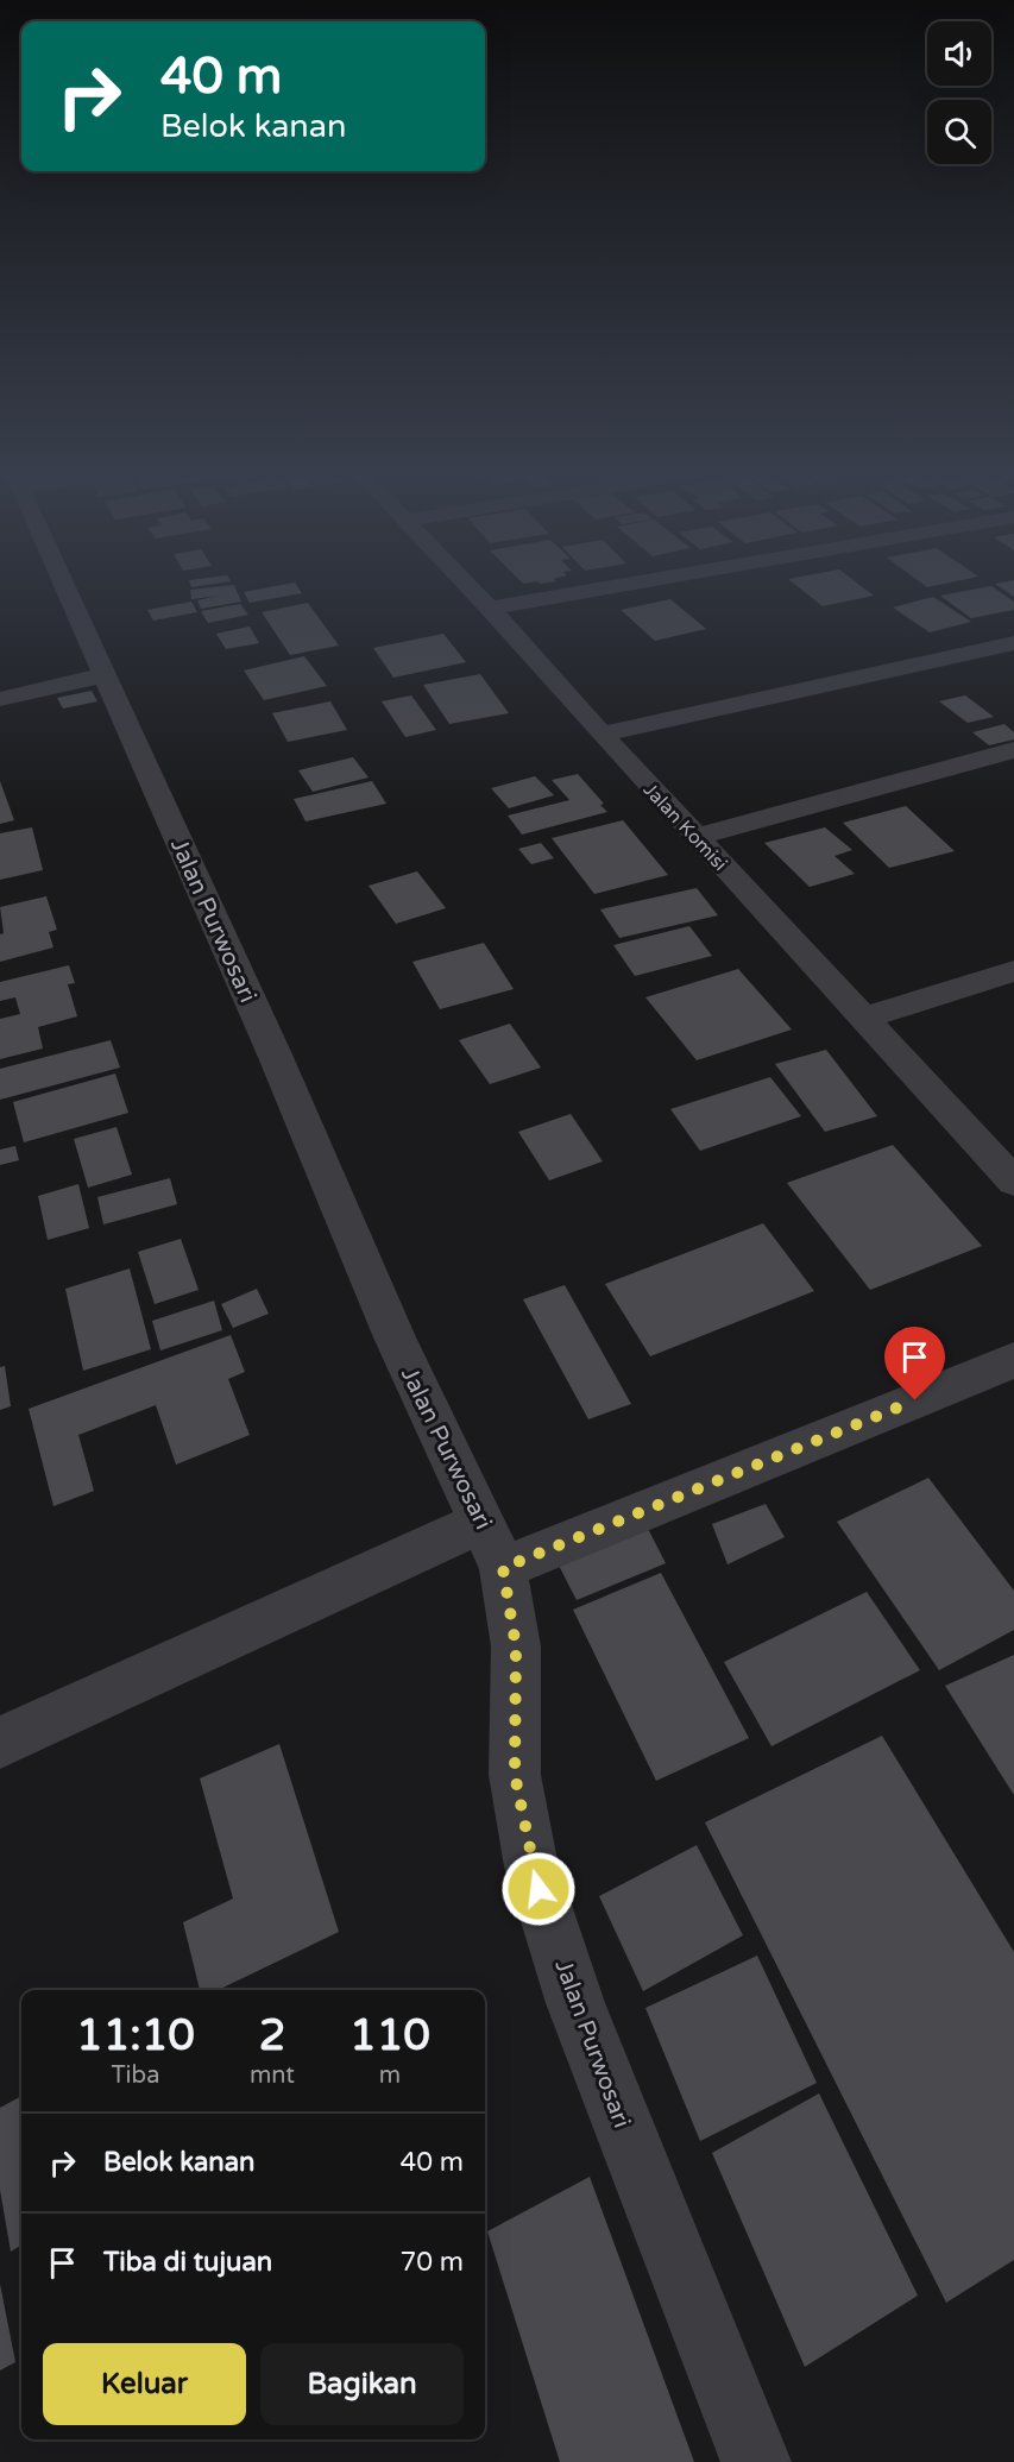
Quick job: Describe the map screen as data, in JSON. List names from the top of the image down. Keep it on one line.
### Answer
{"streets":{"street":["Jalan Komisi","Jalan Purwosari"]},"page":{"turn":["40 m","Belok kanan"],"eta":["11:10","Tiba","2","mnt","110","m"],"list":[{"name":"Belok kanan","value":"40 m"},{"name":"Tiba di tujuan","value":"70 m"}],"buttons":["Keluar","Bagikan"]}}
